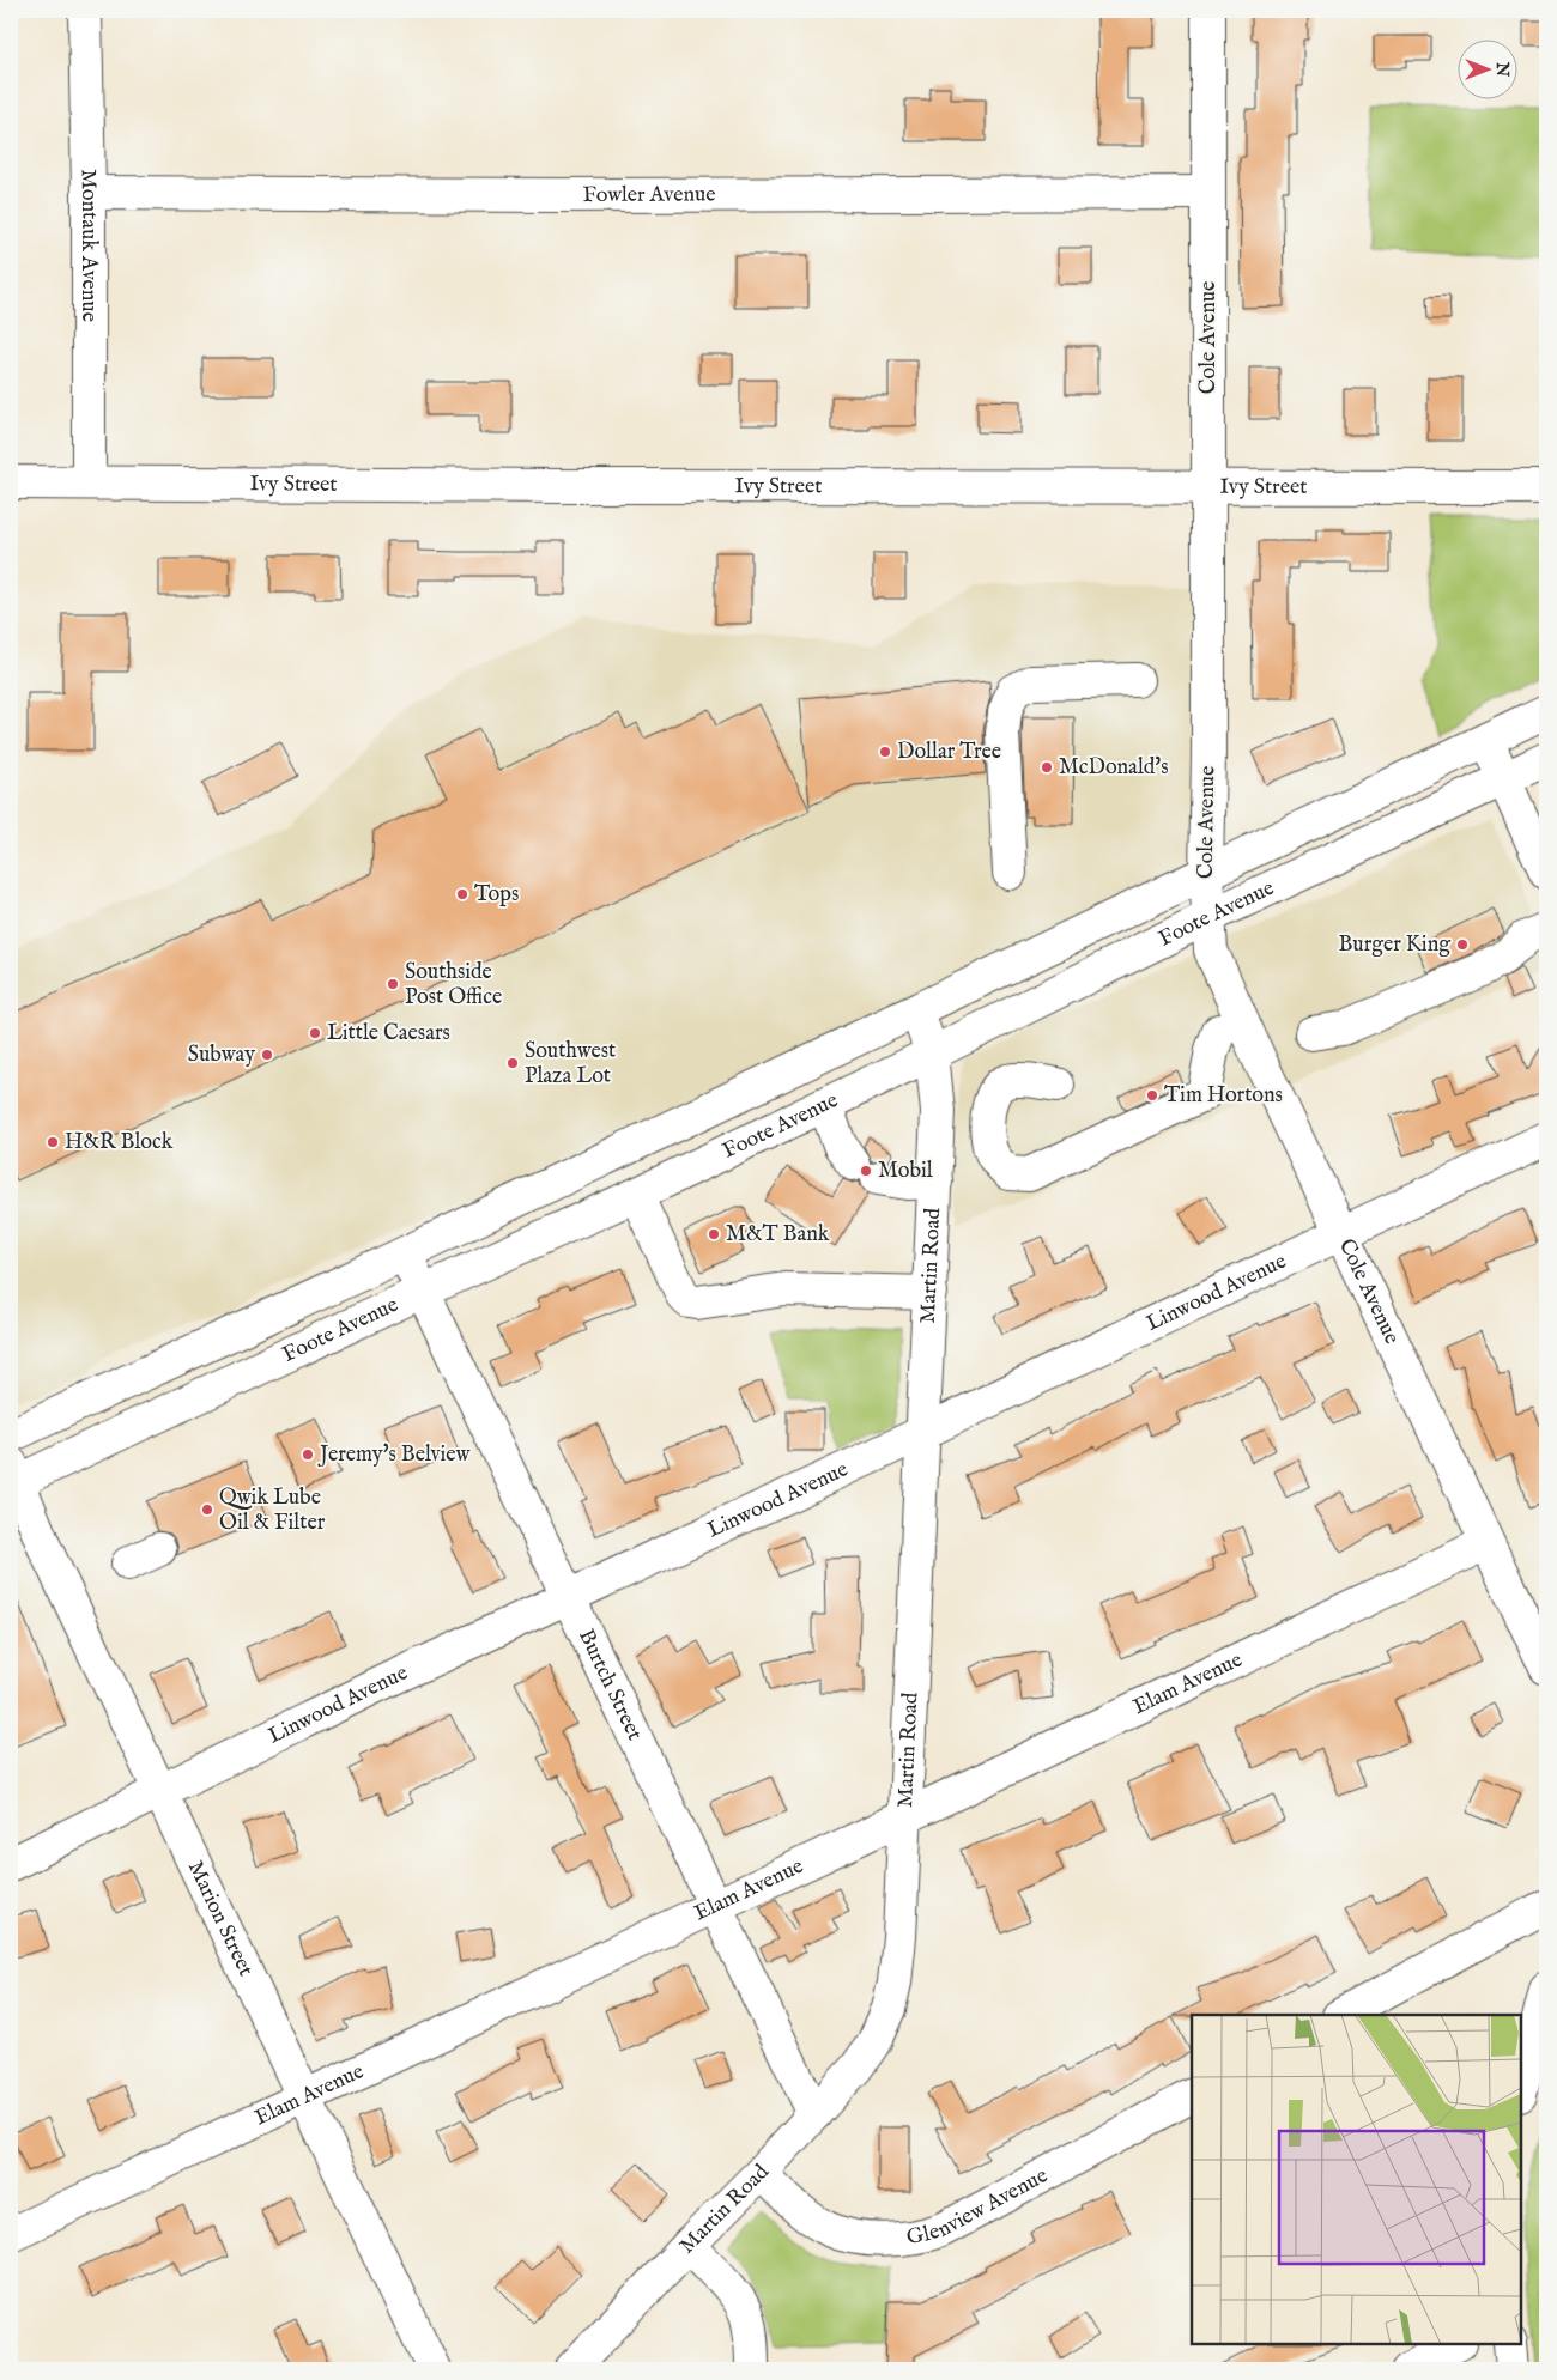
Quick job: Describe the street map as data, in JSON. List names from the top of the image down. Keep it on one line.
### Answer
{"streets":{"main road":["Fowler Avenue","Montauk Avenue","Cole Avenue","Ivy Street","Foote Avenue","Martin Road","Linwood Avenue","Elam Avenue","Burtch Street","Marion Street","Glenview Avenue"]},"crossings":[["Fowler Avenue","Montauk Avenue"],["Fowler Avenue","Cole Avenue"],["Montauk Avenue","Ivy Street"],["Cole Avenue","Ivy Street"],["Cole Avenue","Foote Avenue"],["Cole Avenue","Linwood Avenue"],["Cole Avenue","Elam Avenue"],["Foote Avenue","Martin Road"],["Foote Avenue","Burtch Street"],["Foote Avenue","Marion Street"],["Martin Road","Linwood Avenue"],["Martin Road","Elam Avenue"],["Martin Road","Burtch Street"],["Martin Road","Glenview Avenue"],["Linwood Avenue","Burtch Street"],["Linwood Avenue","Marion Street"],["Elam Avenue","Burtch Street"],["Elam Avenue","Marion Street"]],"places":["Dollar Tree","McDonald's","Tops","Burger King","Southside Post Office","Little Caesars","Subway","Southwest Plaza Lot","Tim Hortons","H&R Block","Mobil","M&T Bank","Jeremy's Belview","Qwik Lube Oil & Filter"],"north":"right"}
